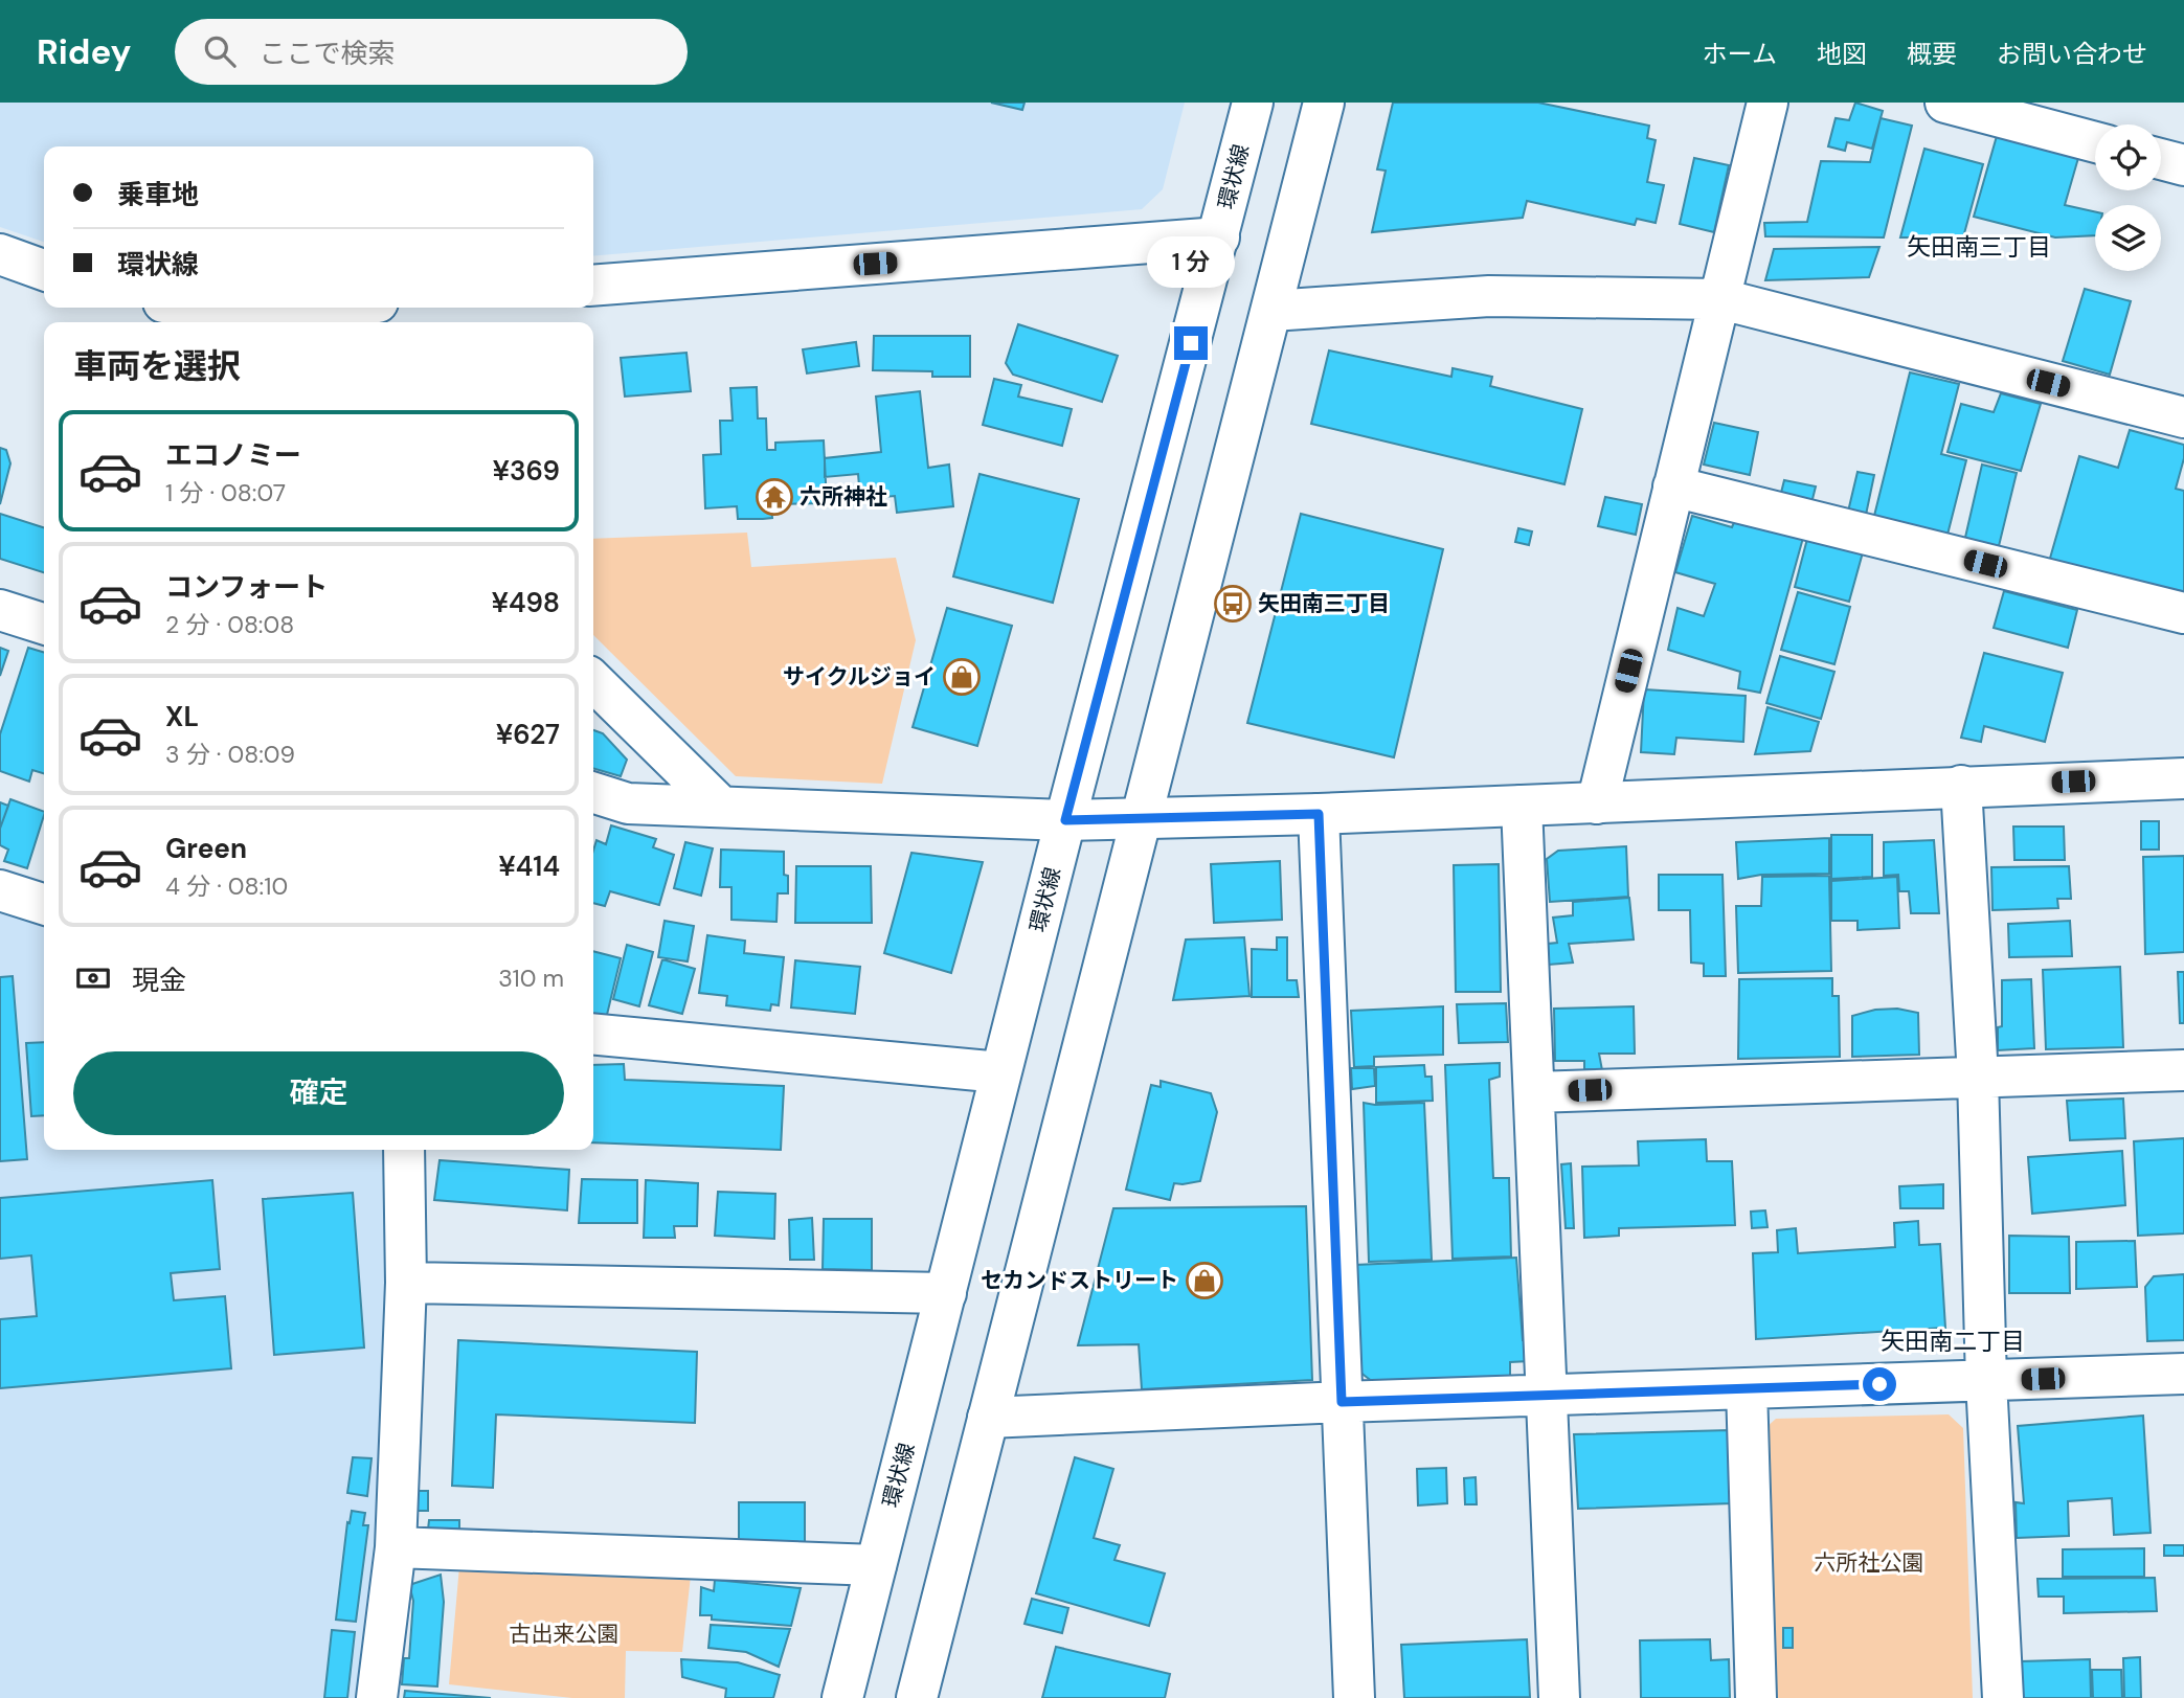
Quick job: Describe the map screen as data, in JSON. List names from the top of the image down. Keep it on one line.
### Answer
{"streets":{"street":["環状線"]},"districts":["矢田南三丁目","矢田南二丁目"],"parks":["六所社公園","古出来公園"],"places":{"temple":["六所神社"],"bus stop":["矢田南三丁目"],"shop":["サイクルジョイ","セカンドストリート"]},"page":{"header":"Ridey","search":"ここで検索","nav":["ホーム","地図","概要","お問い合わせ"],"banner":["乗車地","環状線"],"bubble":"1 分","heading":"車両を選択","list":[{"name":"エコノミー","note":"1 分 · 08:07","value":"¥369"},{"name":"コンフォート","note":"2 分 · 08:08","value":"¥498"},{"name":"XL","note":"3 分 · 08:09","value":"¥627"},{"name":"Green","note":"4 分 · 08:10","value":"¥414"}],"pay":["現金","310 m"],"buttons":"確定"}}
